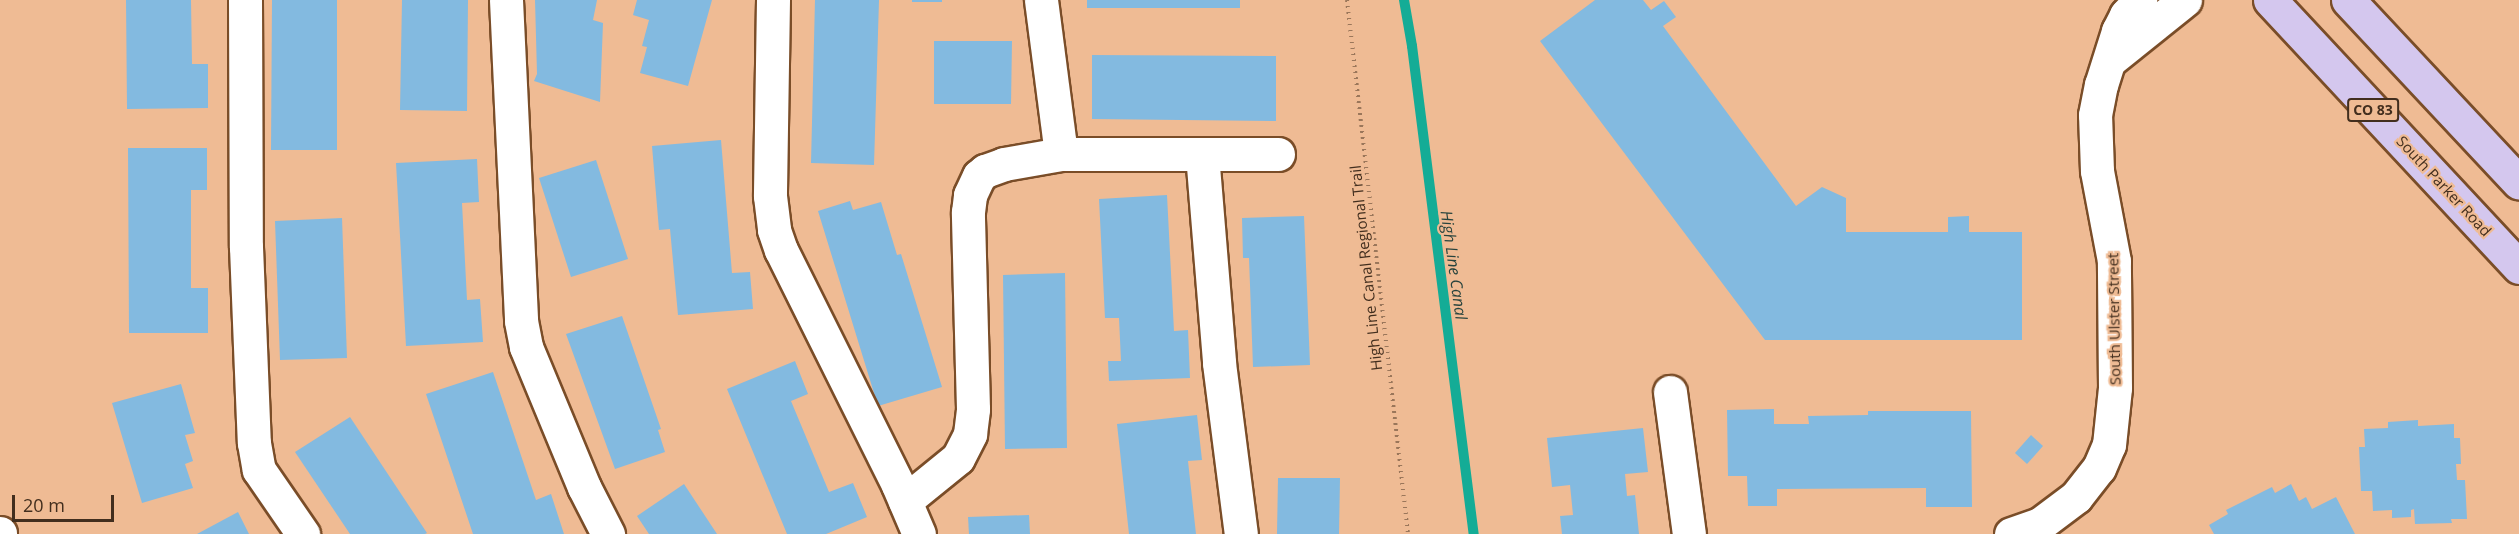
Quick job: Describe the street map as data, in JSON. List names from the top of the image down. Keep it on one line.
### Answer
{"streets":{"main road":["CO 83","South Parker Road"],"street":["South Ulster Street"],"path":["High Line Canal Regional Trail"]},"water":["High Line Canal"],"scale_bar":"20 m"}
